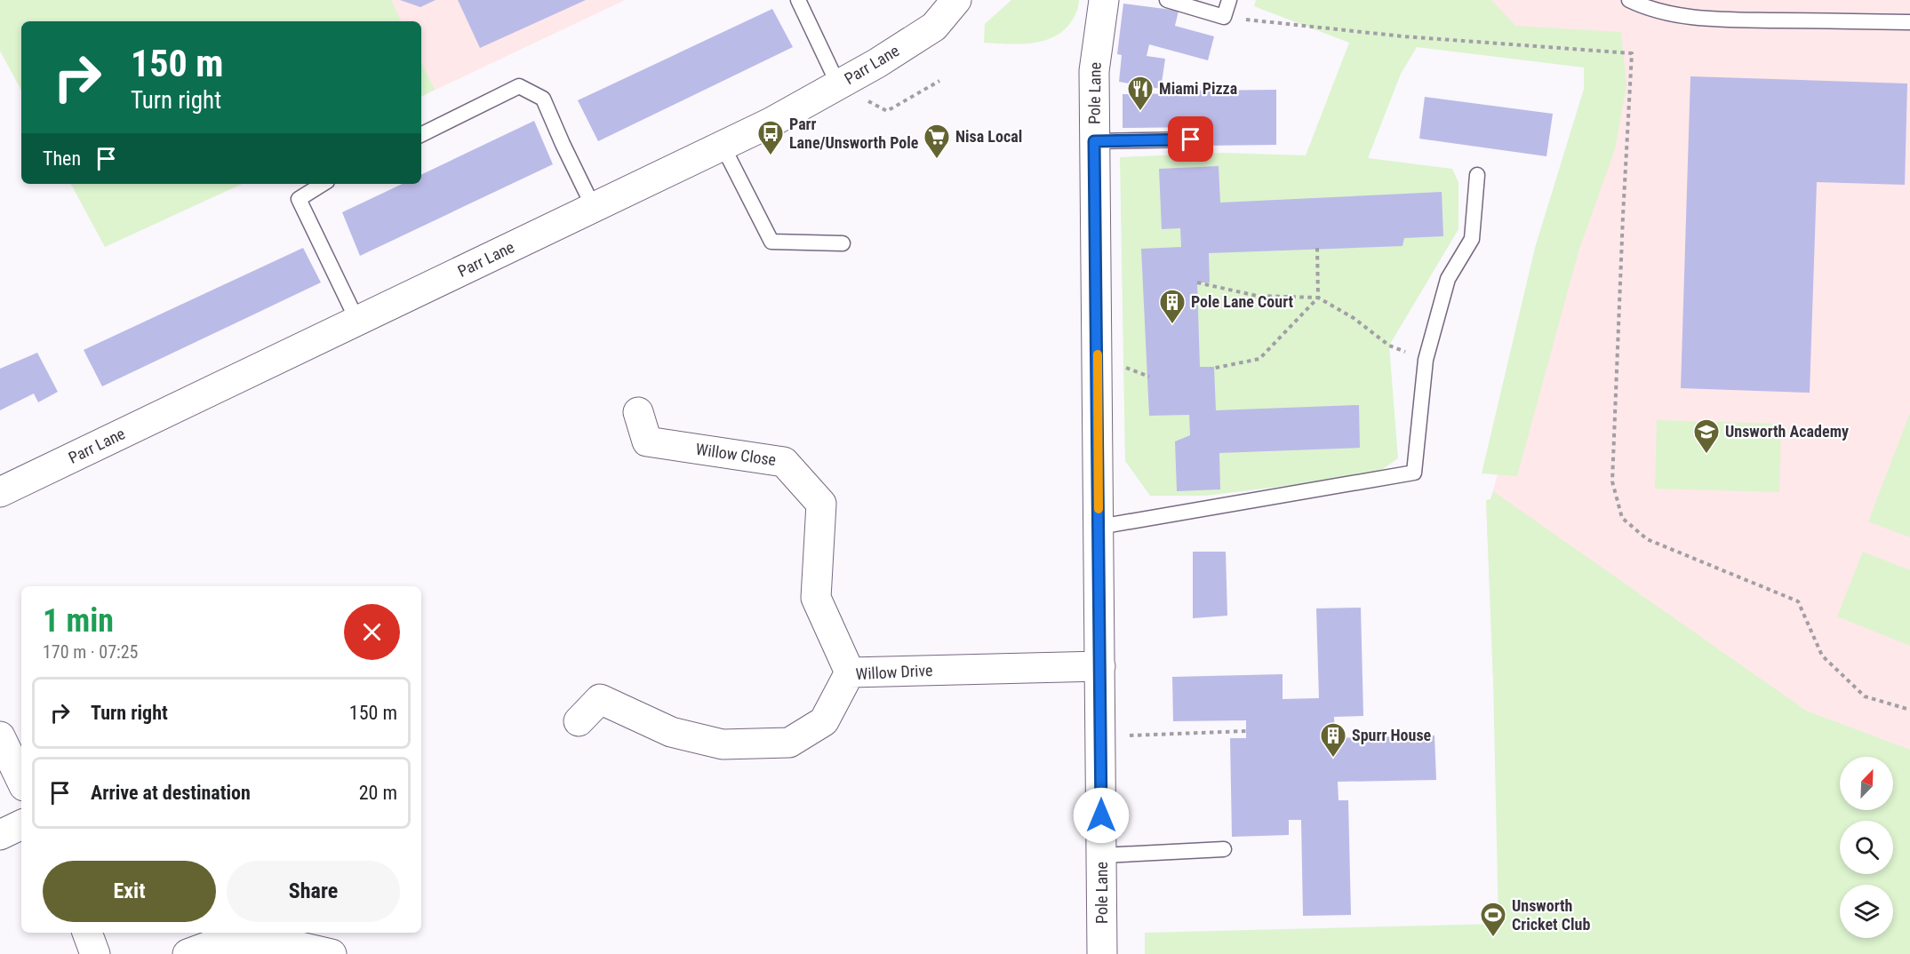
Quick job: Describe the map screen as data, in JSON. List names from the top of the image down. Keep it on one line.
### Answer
{"streets":{"street":["Parr Lane","Pole Lane","Willow Close","Willow Drive"]},"crossings":[["Pole Lane","Willow Drive"],["Willow Close","Willow Drive"]],"places":{"restaurant":["Miami Pizza"],"bus stop":["Parr Lane/Unsworth Pole"],"supermarket":["Nisa Local"],"building":["Pole Lane Court","Spurr House"],"school or university":["Unsworth Academy"],"sports":["Unsworth Cricket Club"]},"north":"top right","page":{"turn":["150 m","Turn right"],"then":"Then","heading":["1 min","170 m · 07:25"],"list":[{"name":"Turn right","value":"150 m"},{"name":"Arrive at destination","value":"20 m"}],"buttons":["Exit","Share"]}}
